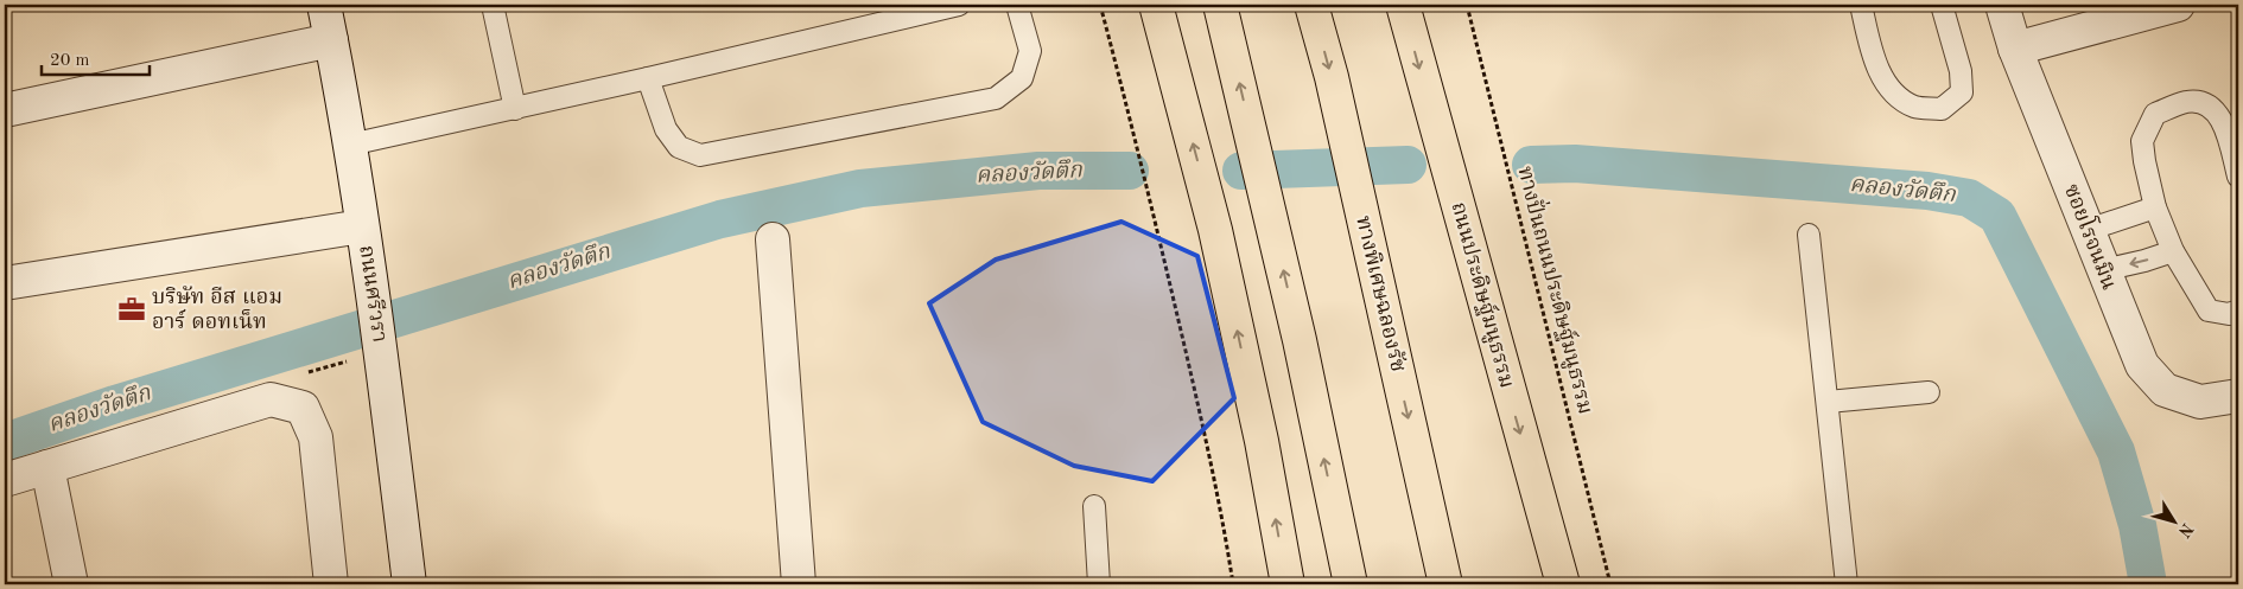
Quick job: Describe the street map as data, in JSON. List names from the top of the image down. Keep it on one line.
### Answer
{"streets":{"main road":["ทางพิเศษฉลองรัช","ถนนประดิษฐ์มนูธรรม"],"street":["ซอยโรจนมิน","ถนนศรีวรา"],"path":["ทางปั่นถนนประดิษฐ์มนูธรรม"]},"water":["คลองวัดตึก"],"places":{"office":["บริษัท อีส แอม อาร์ ดอทเน็ท"]},"scale_bar":"20 m","north":"bottom right"}
